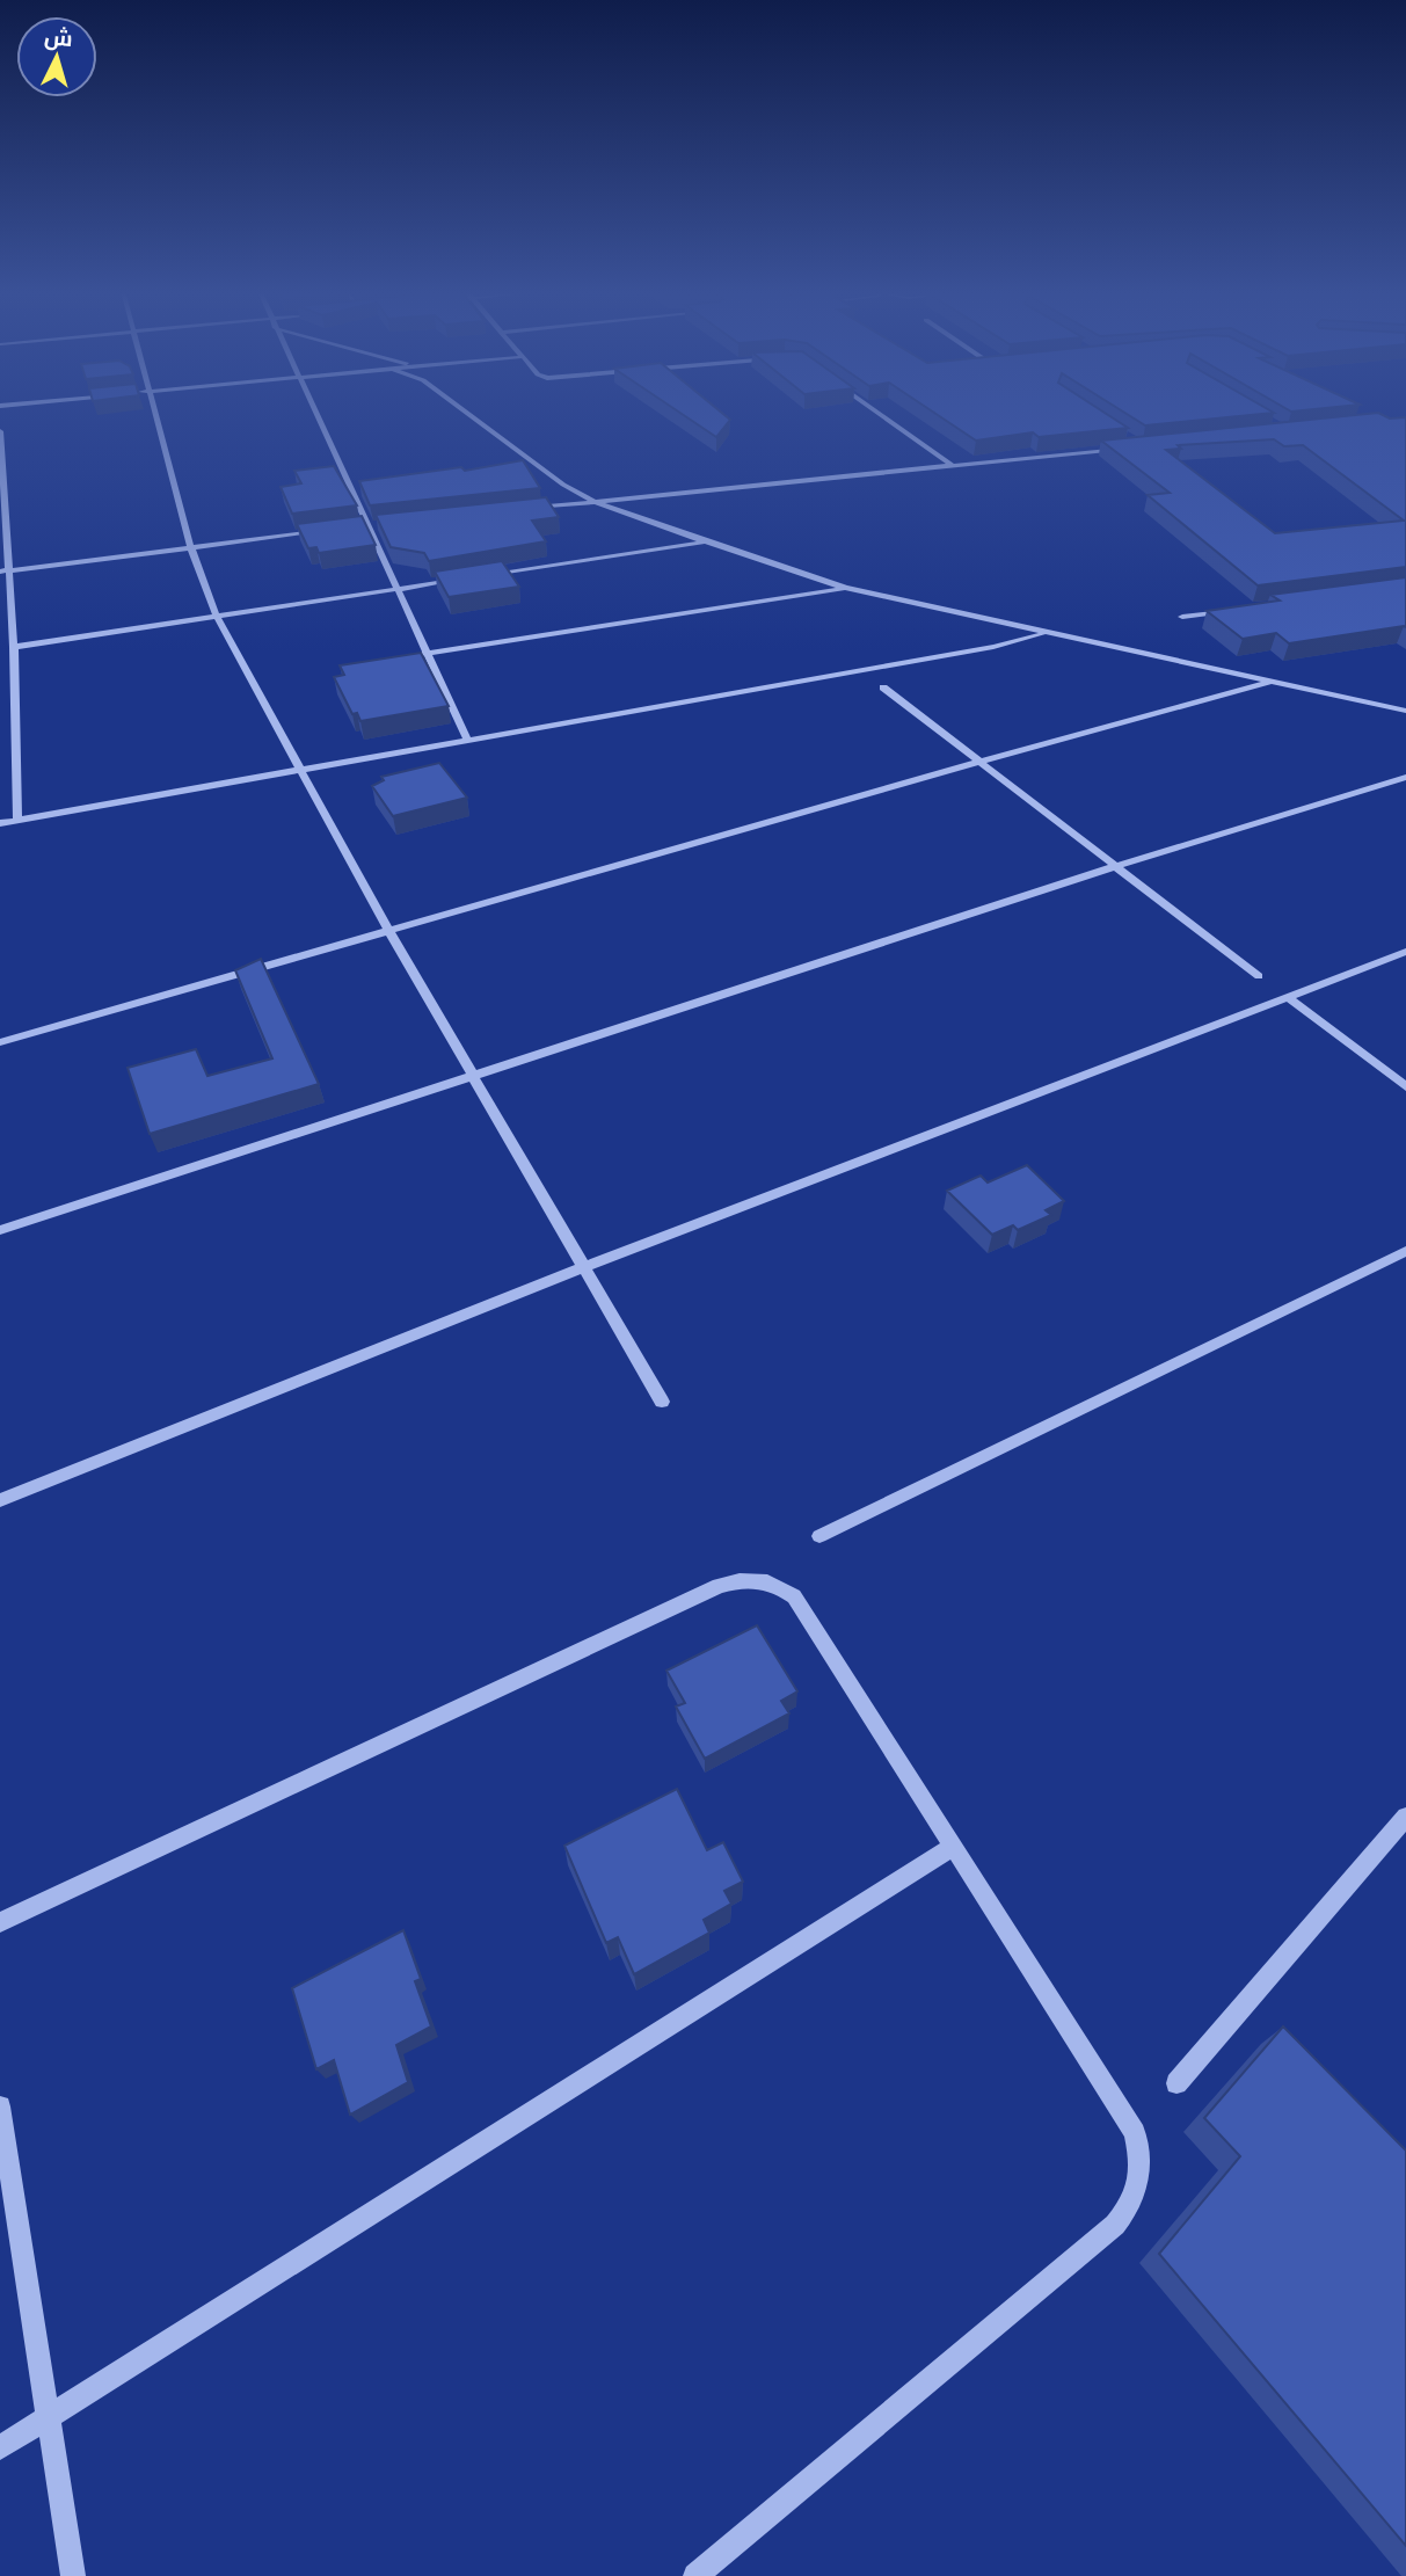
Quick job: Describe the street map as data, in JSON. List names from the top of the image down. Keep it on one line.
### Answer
{"north":"top"}
